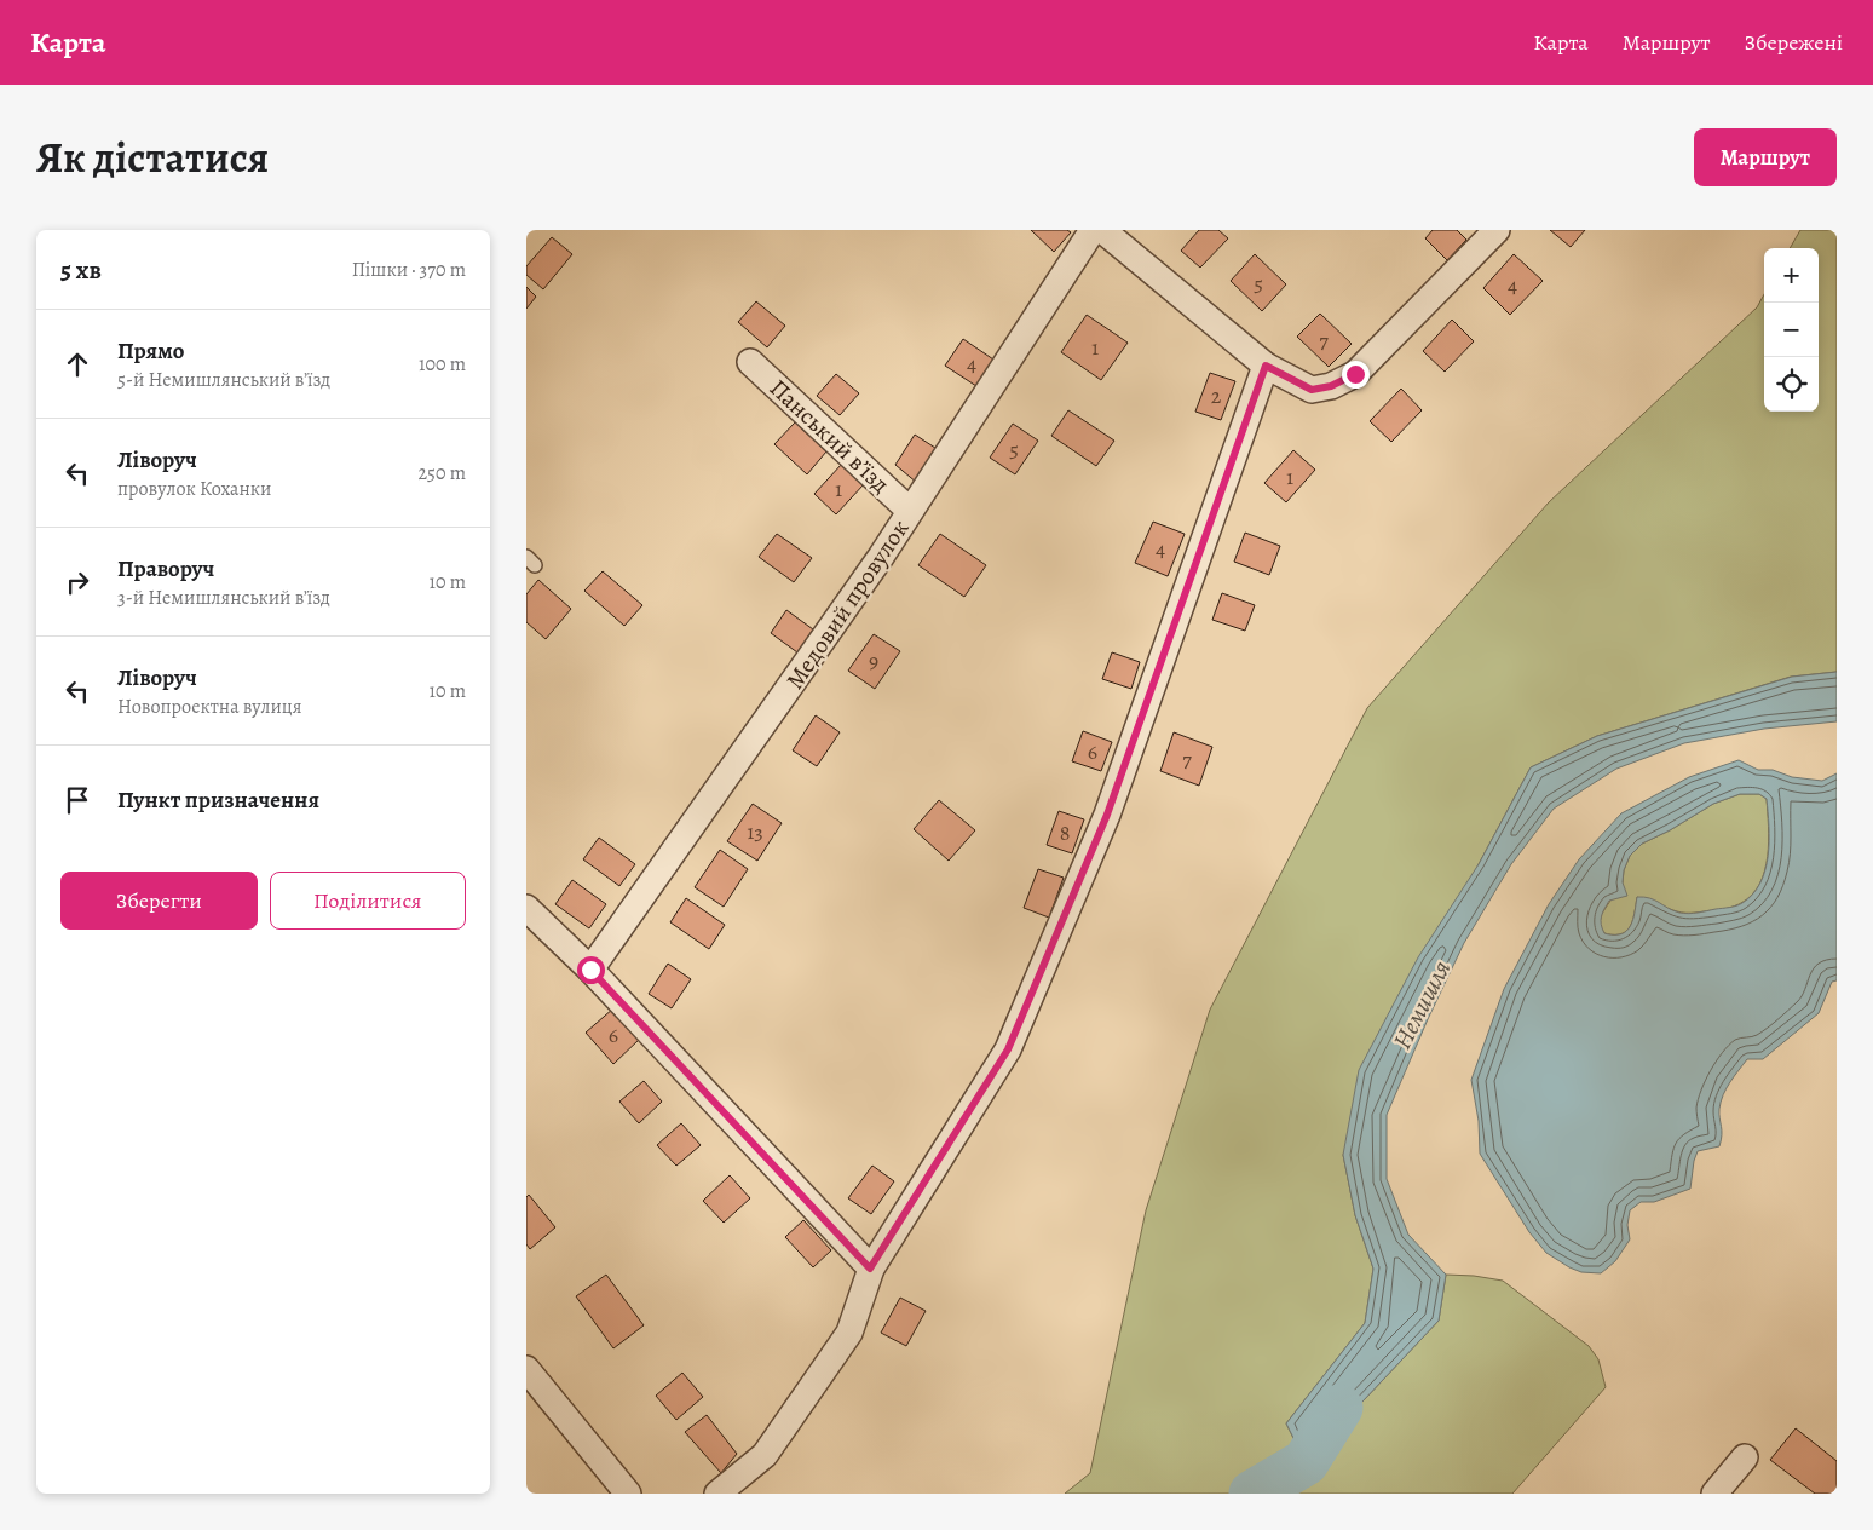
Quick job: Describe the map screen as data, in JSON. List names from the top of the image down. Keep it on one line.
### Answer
{"streets":{"street":["Панський в’їзд","Медовий провулок"]},"crossings":[["Панський в’їзд","Медовий провулок"]],"water":["Немишля"],"house_numbers":["5","4","7","1","4","2","5","1","1","4","9","6","7","13","8","6"],"page":{"header":"Карта","nav":["Карта","Маршрут","Збережені"],"title":"Як дістатися","buttons":["Маршрут",["Зберегти","Поділитися"]],"heading":["5 хв","Пішки · 370 m"],"map_buttons":["+","−"],"list":[["Прямо","5-й Немишлянський в’їзд","100 m"],["Ліворуч","провулок Коханки","250 m"],["Праворуч","3-й Немишлянський в’їзд","10 m"],["Ліворуч","Новопроектна вулиця","10 m"],"Пункт призначення"]}}
